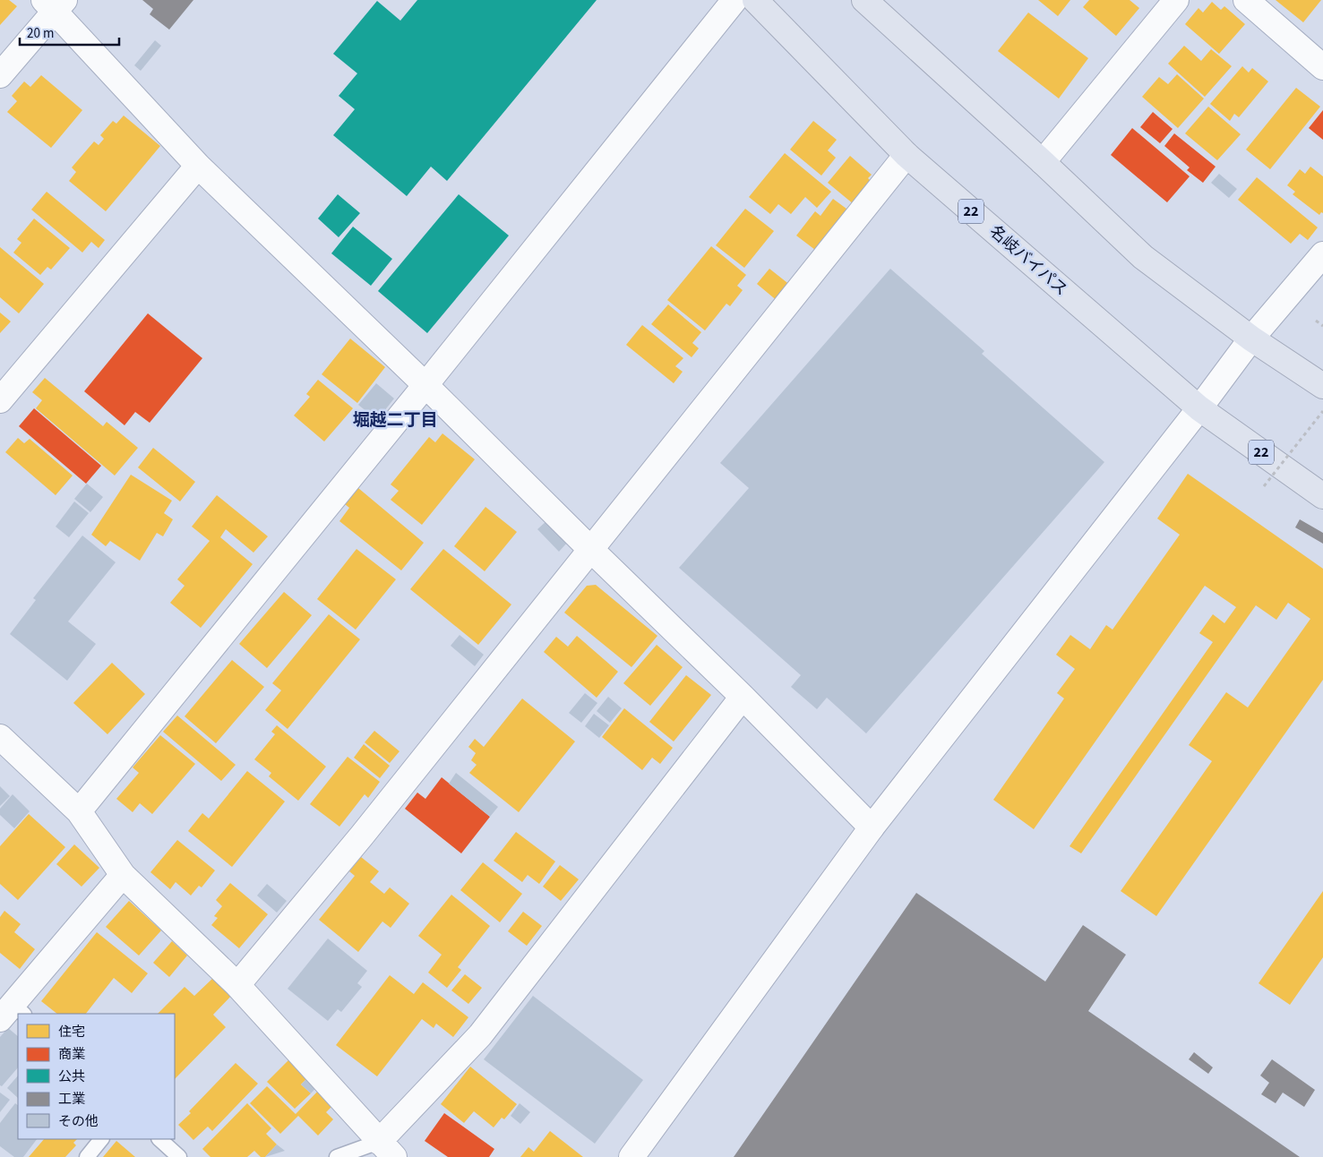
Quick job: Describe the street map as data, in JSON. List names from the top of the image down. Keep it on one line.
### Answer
{"streets":{"highway":["22","名岐バイパス"]},"districts":["堀越二丁目"],"legend":["住宅","商業","公共","工業","その他"],"scale_bar":"20 m"}
